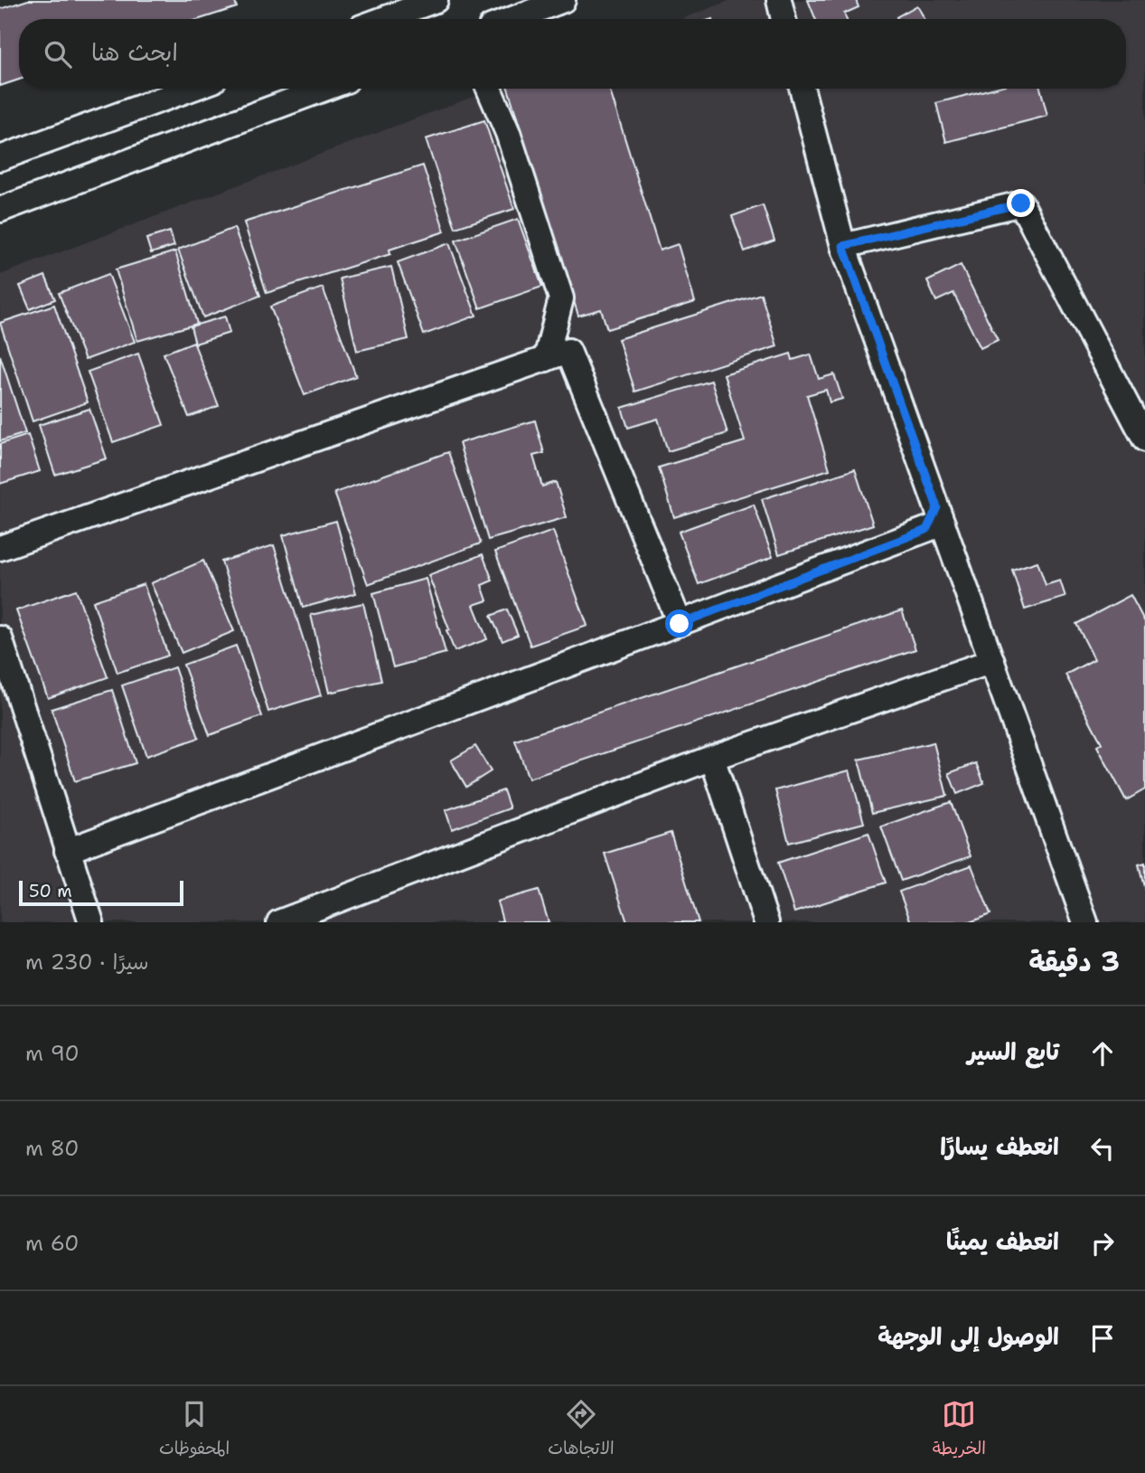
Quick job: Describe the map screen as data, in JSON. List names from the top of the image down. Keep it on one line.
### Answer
{"scale_bar":"50 m","page":{"search":"ابحث هنا","scale":"50 m","heading":["3 دقيقة","سيرًا · 230 m"],"list":[["تابع السير","90 m"],["انعطف يسارًا","80 m"],["انعطف يمينًا","60 m"],"الوصول إلى الوجهة"],"nav":["الخريطة","الاتجاهات","المحفوظات"]}}
